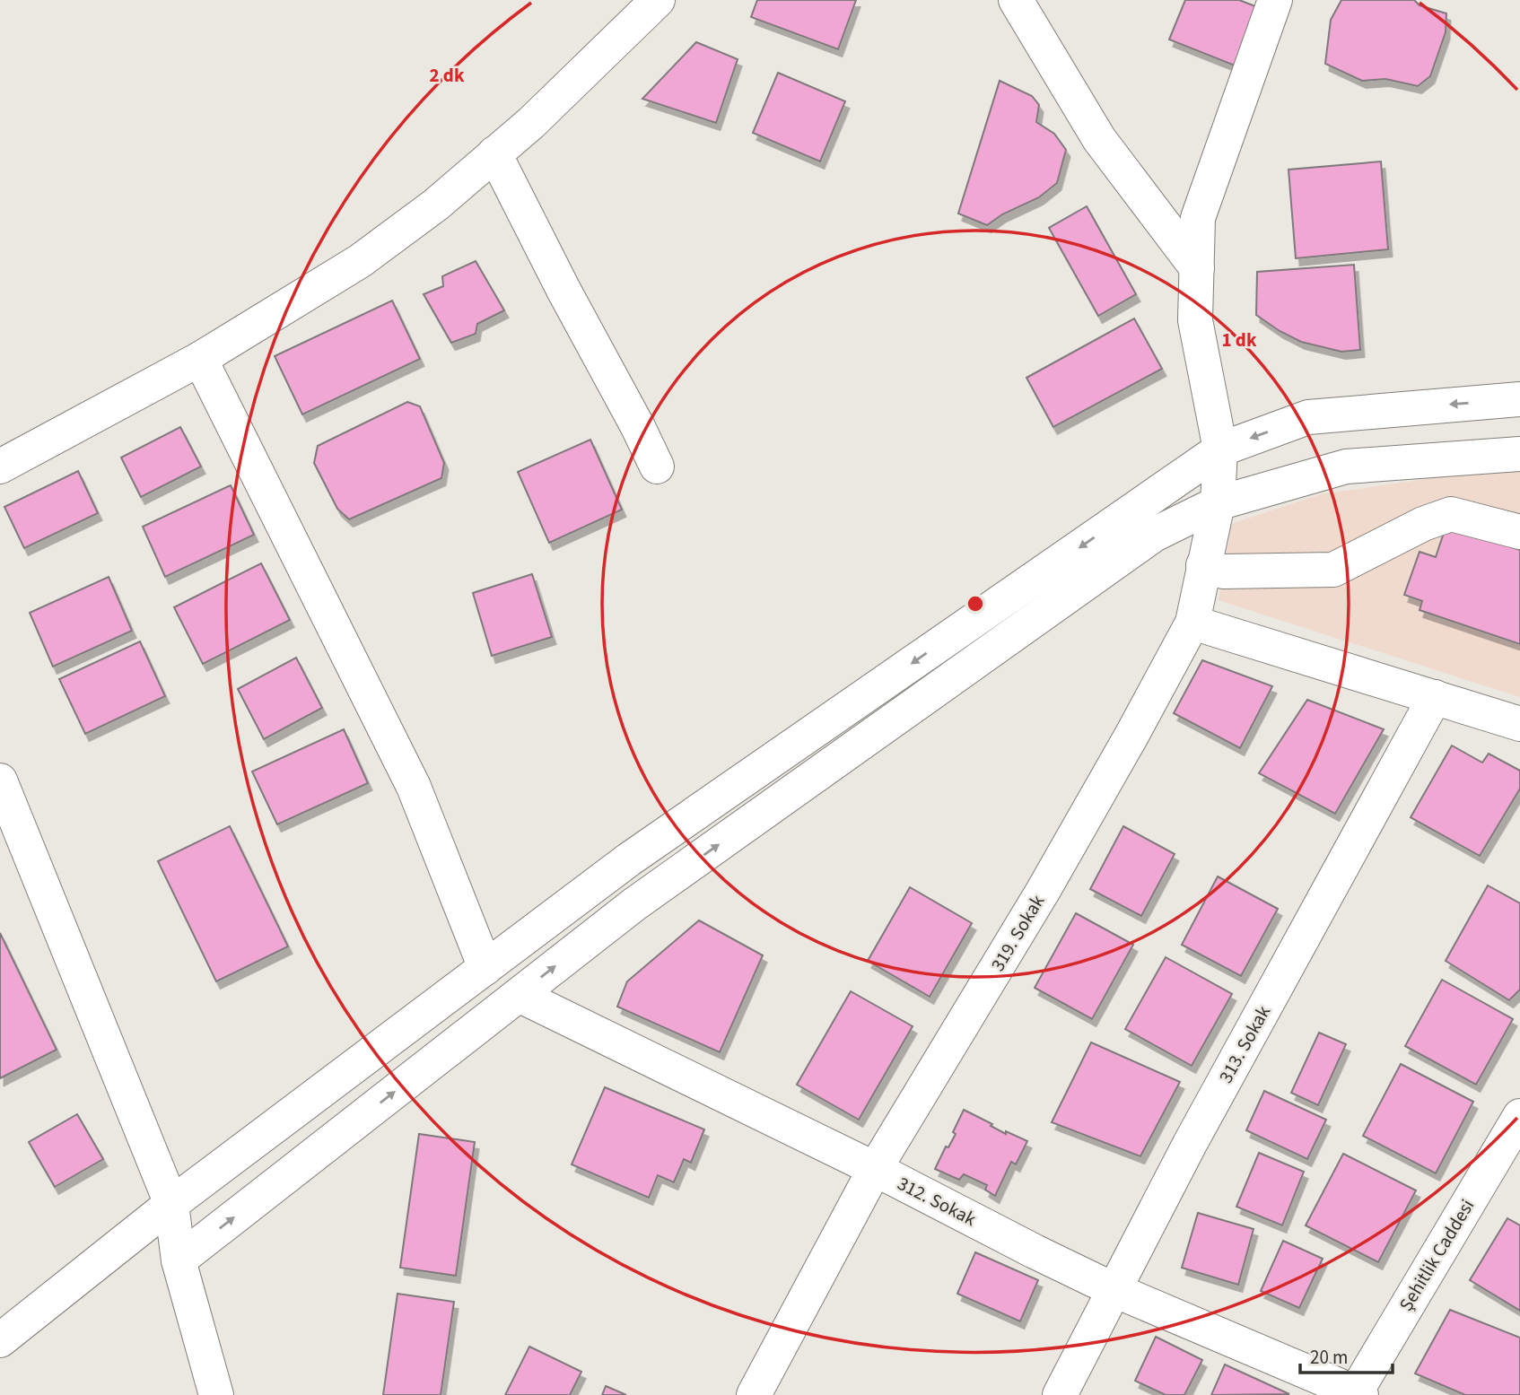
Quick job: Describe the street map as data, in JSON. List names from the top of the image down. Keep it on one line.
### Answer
{"streets":{"street":["319. Sokak","313. Sokak","312. Sokak","Şehitlik Caddesi"]},"crossings":[["319. Sokak","312. Sokak"],["313. Sokak","312. Sokak"],["312. Sokak","Şehitlik Caddesi"]],"scale_bar":"20 m","rings":["2 dk","1 dk"]}
